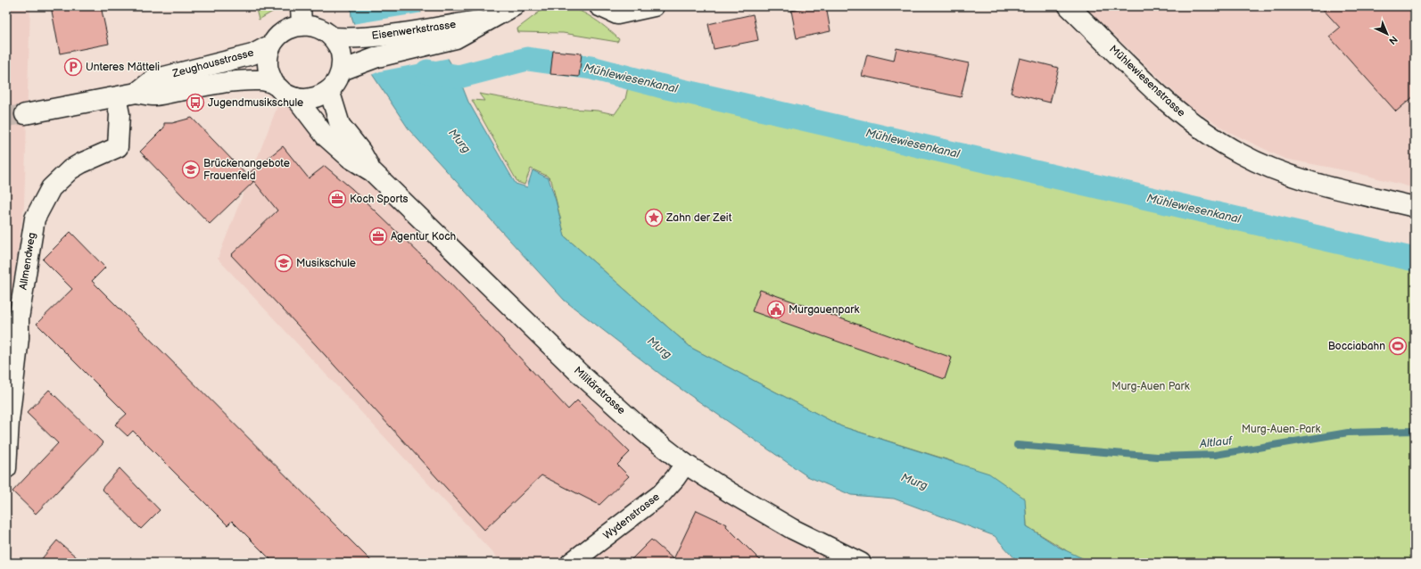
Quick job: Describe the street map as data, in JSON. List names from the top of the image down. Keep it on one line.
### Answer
{"streets":{"street":["Eisenwerkstrasse","Zeughausstrasse","Mühlewiesenstrasse","Allmendweg","Militärstrasse","Wydenstrasse"]},"crossings":[["Eisenwerkstrasse","Zeughausstrasse"],["Eisenwerkstrasse","Militärstrasse"],["Zeughausstrasse","Allmendweg"],["Zeughausstrasse","Militärstrasse"],["Militärstrasse","Wydenstrasse"]],"water":["Mühlewiesenkanal","Murg","Altlauf"],"parks":["Murg-Auen Park","Murg-Auen-Park"],"places":{"parking":["Unteres Mätteli"],"bus stop":["Jugendmusikschule"],"school or university":["Brückenangebote Frauenfeld","Musikschule"],"office":["Koch Sports","Agentur Koch"],"place":["Zahn der Zeit"],"public building":["Murgauenpark"],"sports":["Bocciabahn"]},"north":"bottom right"}
